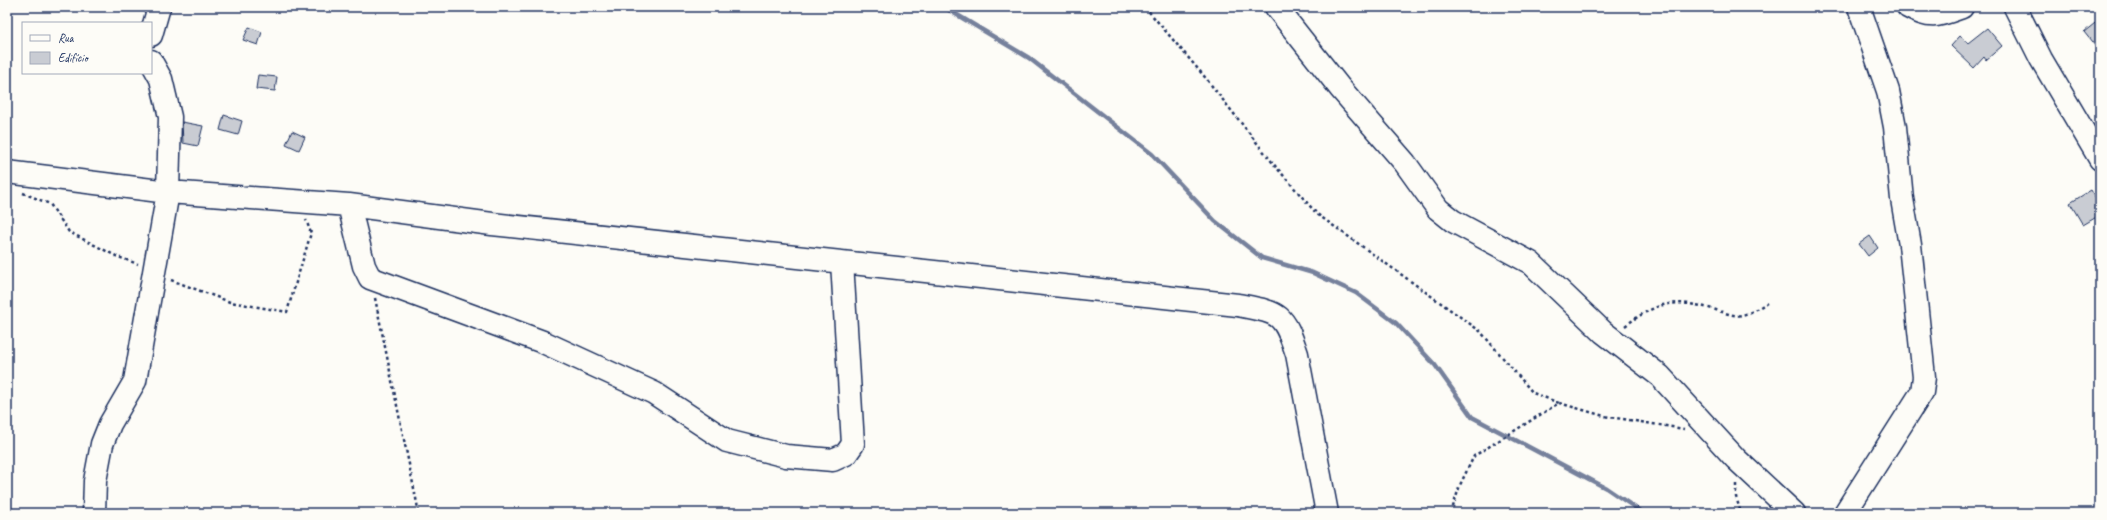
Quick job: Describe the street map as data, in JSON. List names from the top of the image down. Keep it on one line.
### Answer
{"legend":["Rua","Edifício"]}
